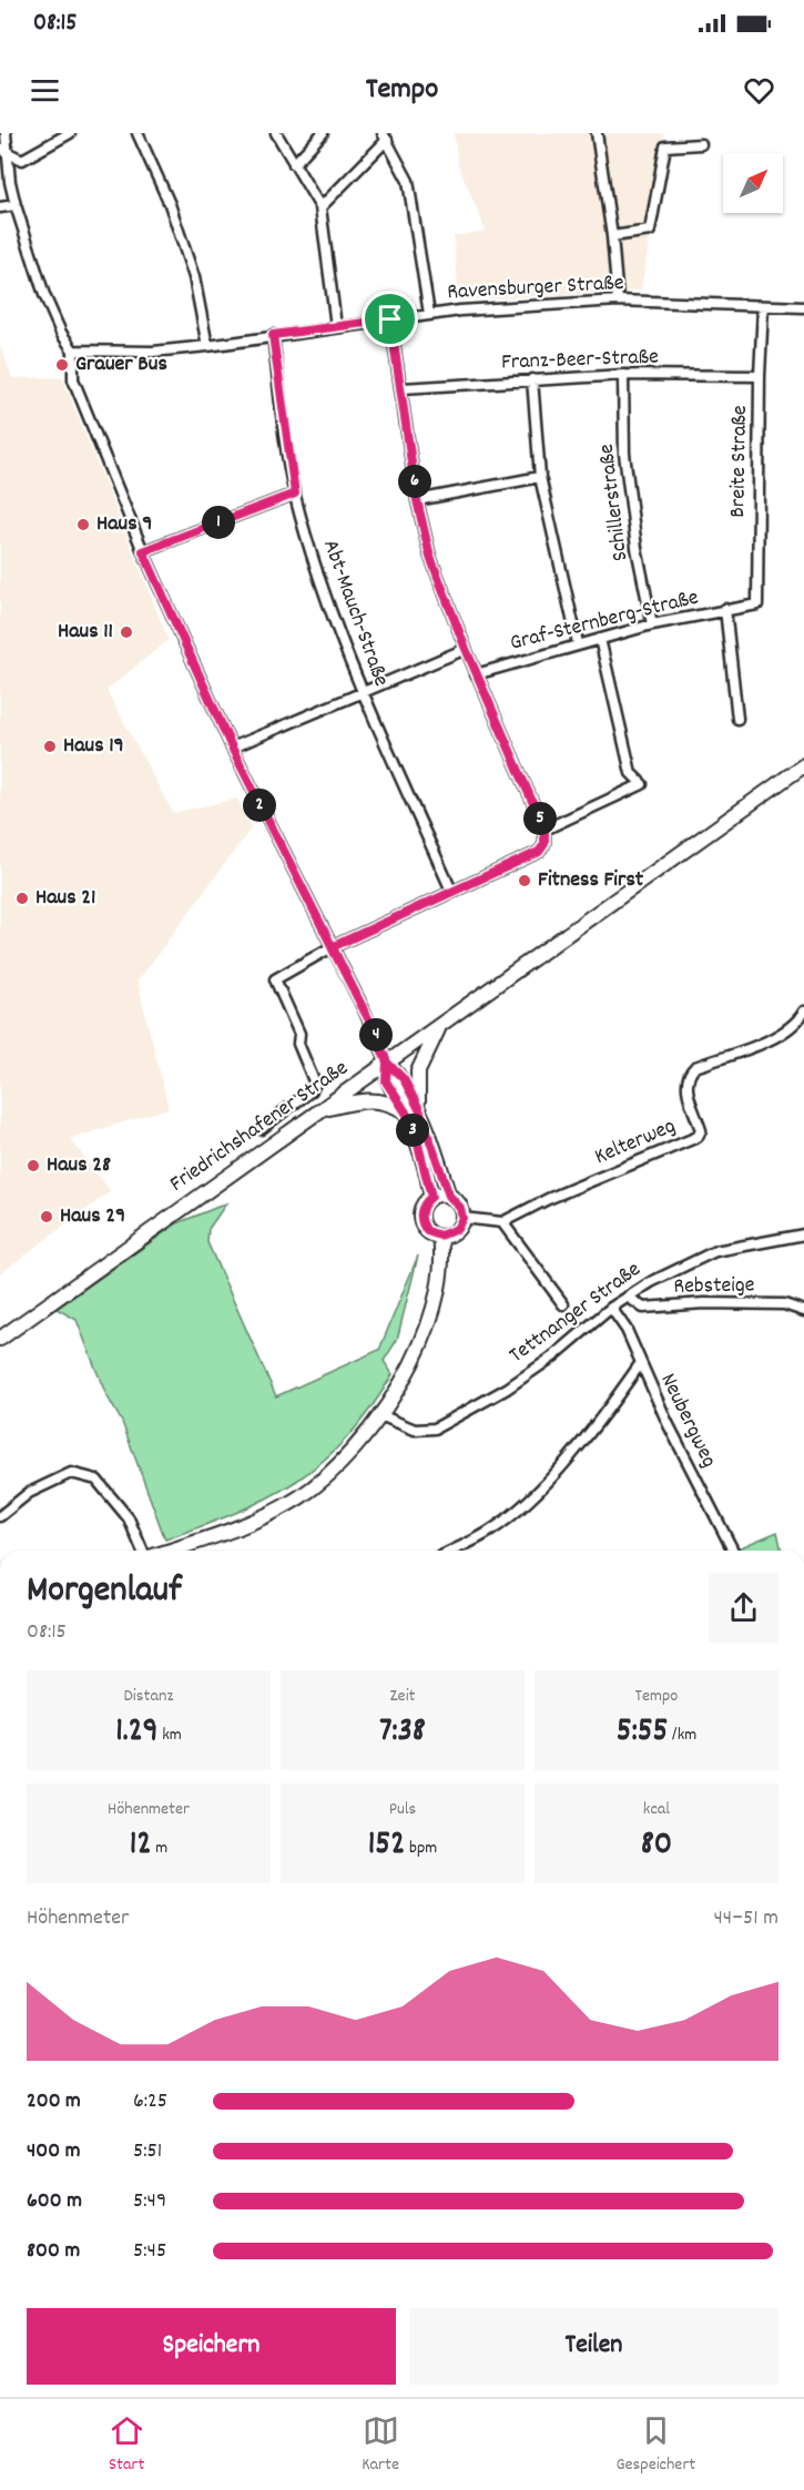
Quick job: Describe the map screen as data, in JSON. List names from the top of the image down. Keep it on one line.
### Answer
{"streets":{"street":["Ravensburger Straße","Franz-Beer-Straße","Breite Straße","Schillerstraße","Abt-Mauch-Straße","Graf-Sternberg-Straße","Friedrichshafener Straße","Kelterweg","Rebsteige","Tettnanger Straße","Neubergweg"]},"crossings":[["Ravensburger Straße","Breite Straße"],["Ravensburger Straße","Abt-Mauch-Straße"],["Franz-Beer-Straße","Breite Straße"],["Franz-Beer-Straße","Schillerstraße"],["Breite Straße","Graf-Sternberg-Straße"],["Schillerstraße","Graf-Sternberg-Straße"],["Rebsteige","Tettnanger Straße"],["Tettnanger Straße","Neubergweg"]],"places":["Grauer Bus","Haus 9","Haus 11","Haus 19","Fitness First","Haus 21","Haus 28","Haus 29"],"north":"top right","page":{"status":"08:15","header":"Tempo","pins":["6","1","2","5","4","3"],"heading":["Morgenlauf","08:15"],"stats":[["Distanz","1.29 km"],["Zeit","7:38"],["Tempo","5:55 /km"],["Höhenmeter","12 m"],["Puls","152 bpm"],["kcal","80"]],"chart":["Höhenmeter","44–51 m"],"list":[{"name":"200 m","note":"6:25"},{"name":"400 m","note":"5:51"},{"name":"600 m","note":"5:49"},{"name":"800 m","note":"5:45"}],"buttons":["Speichern","Teilen"],"tabs":["Start","Karte","Gespeichert"]}}
